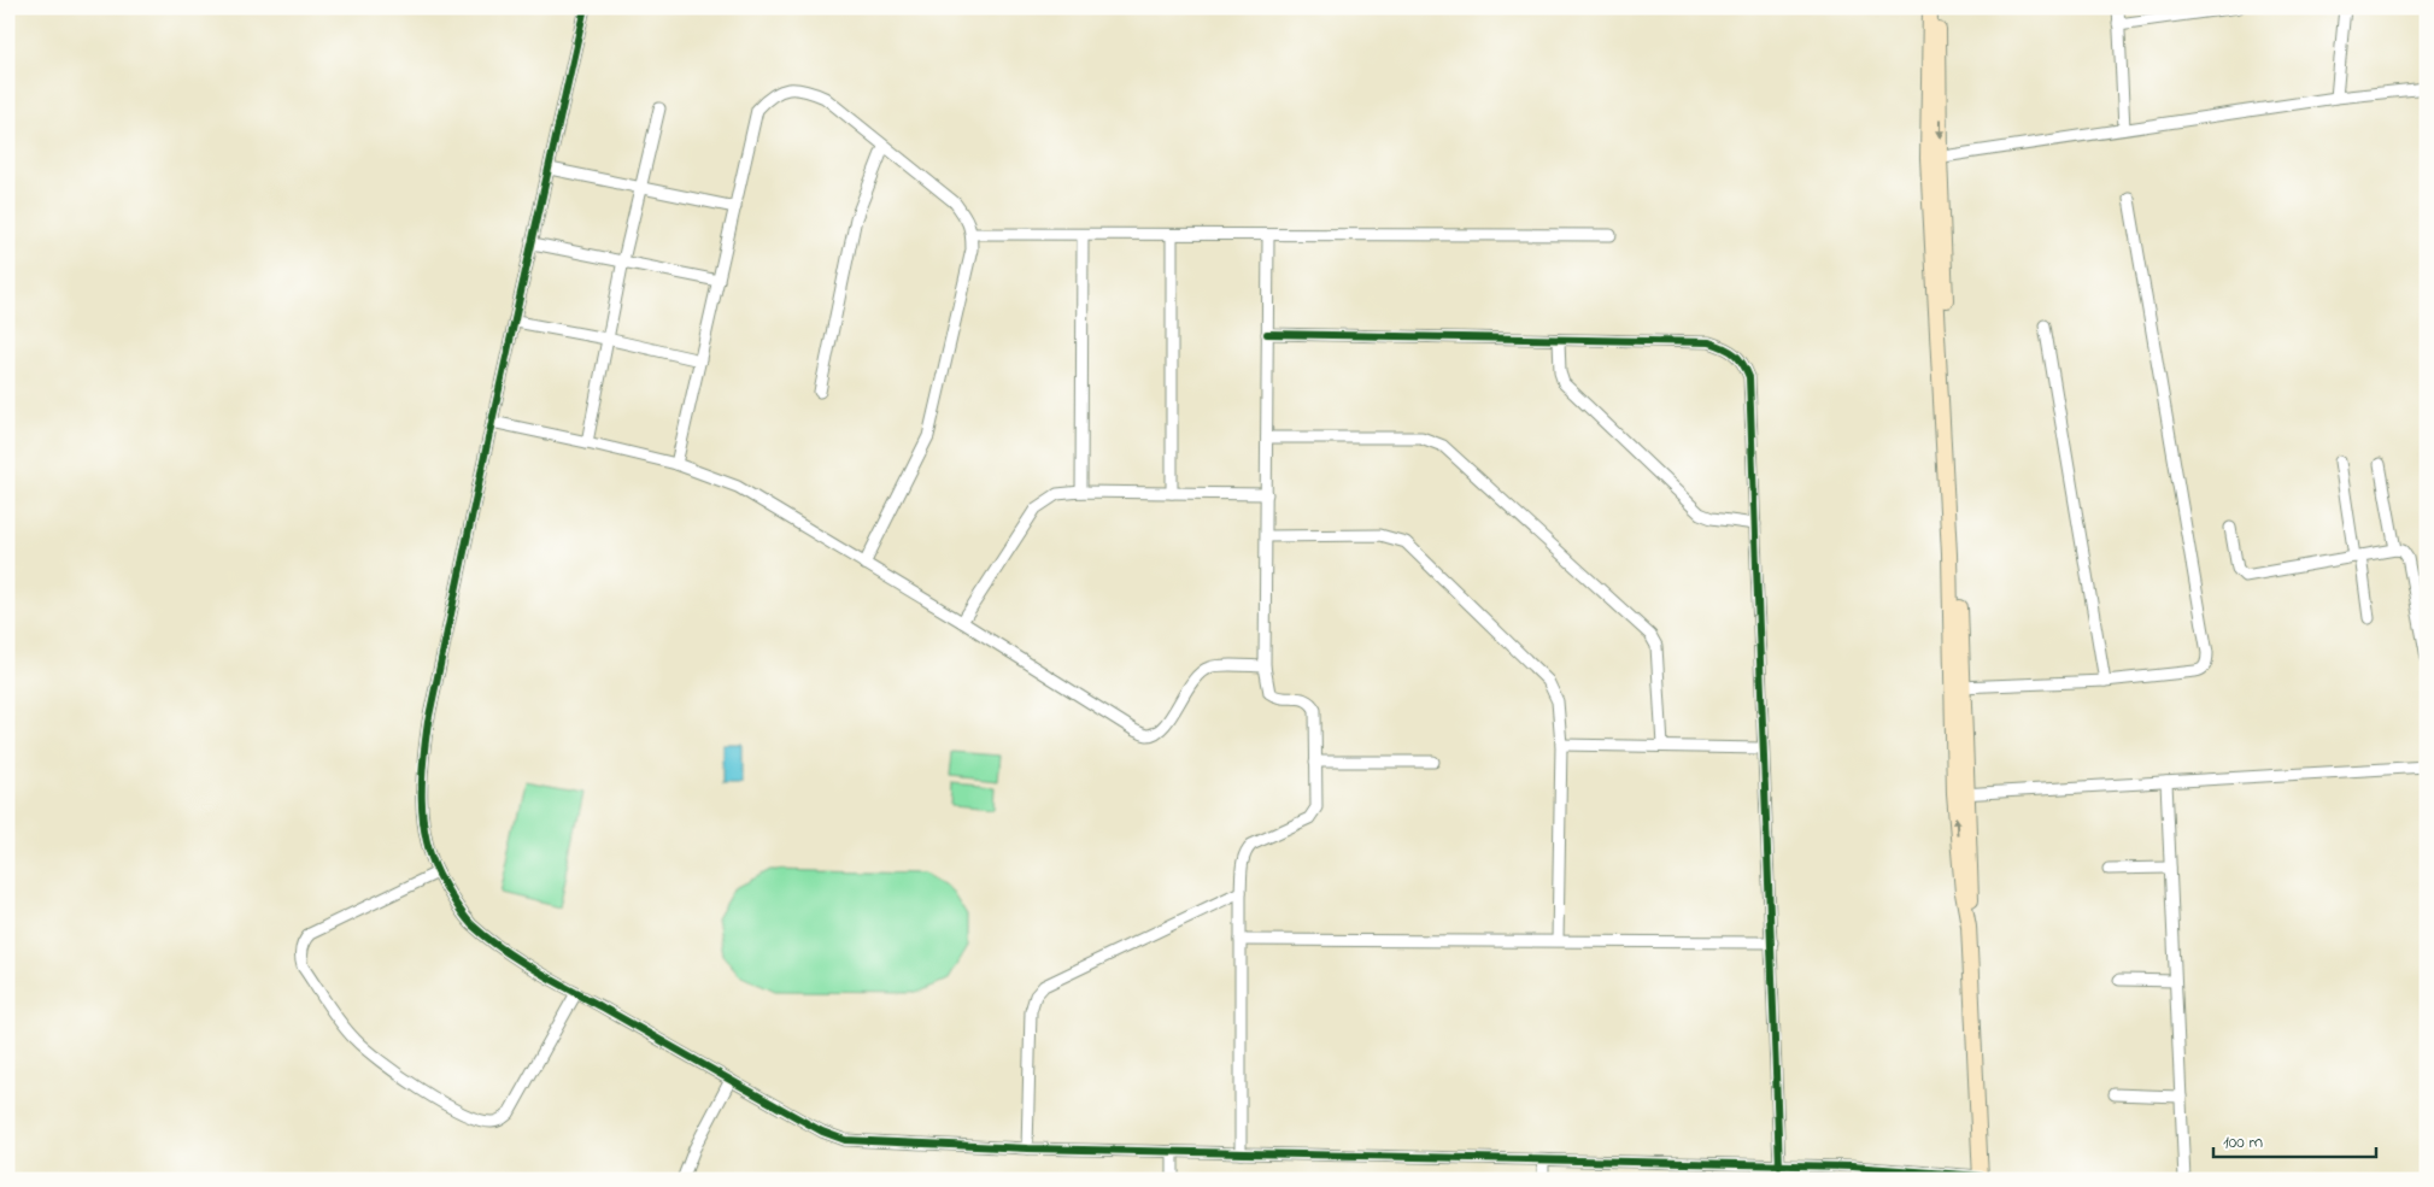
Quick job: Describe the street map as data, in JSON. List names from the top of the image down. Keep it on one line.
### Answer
{"scale_bar":"100 m"}
